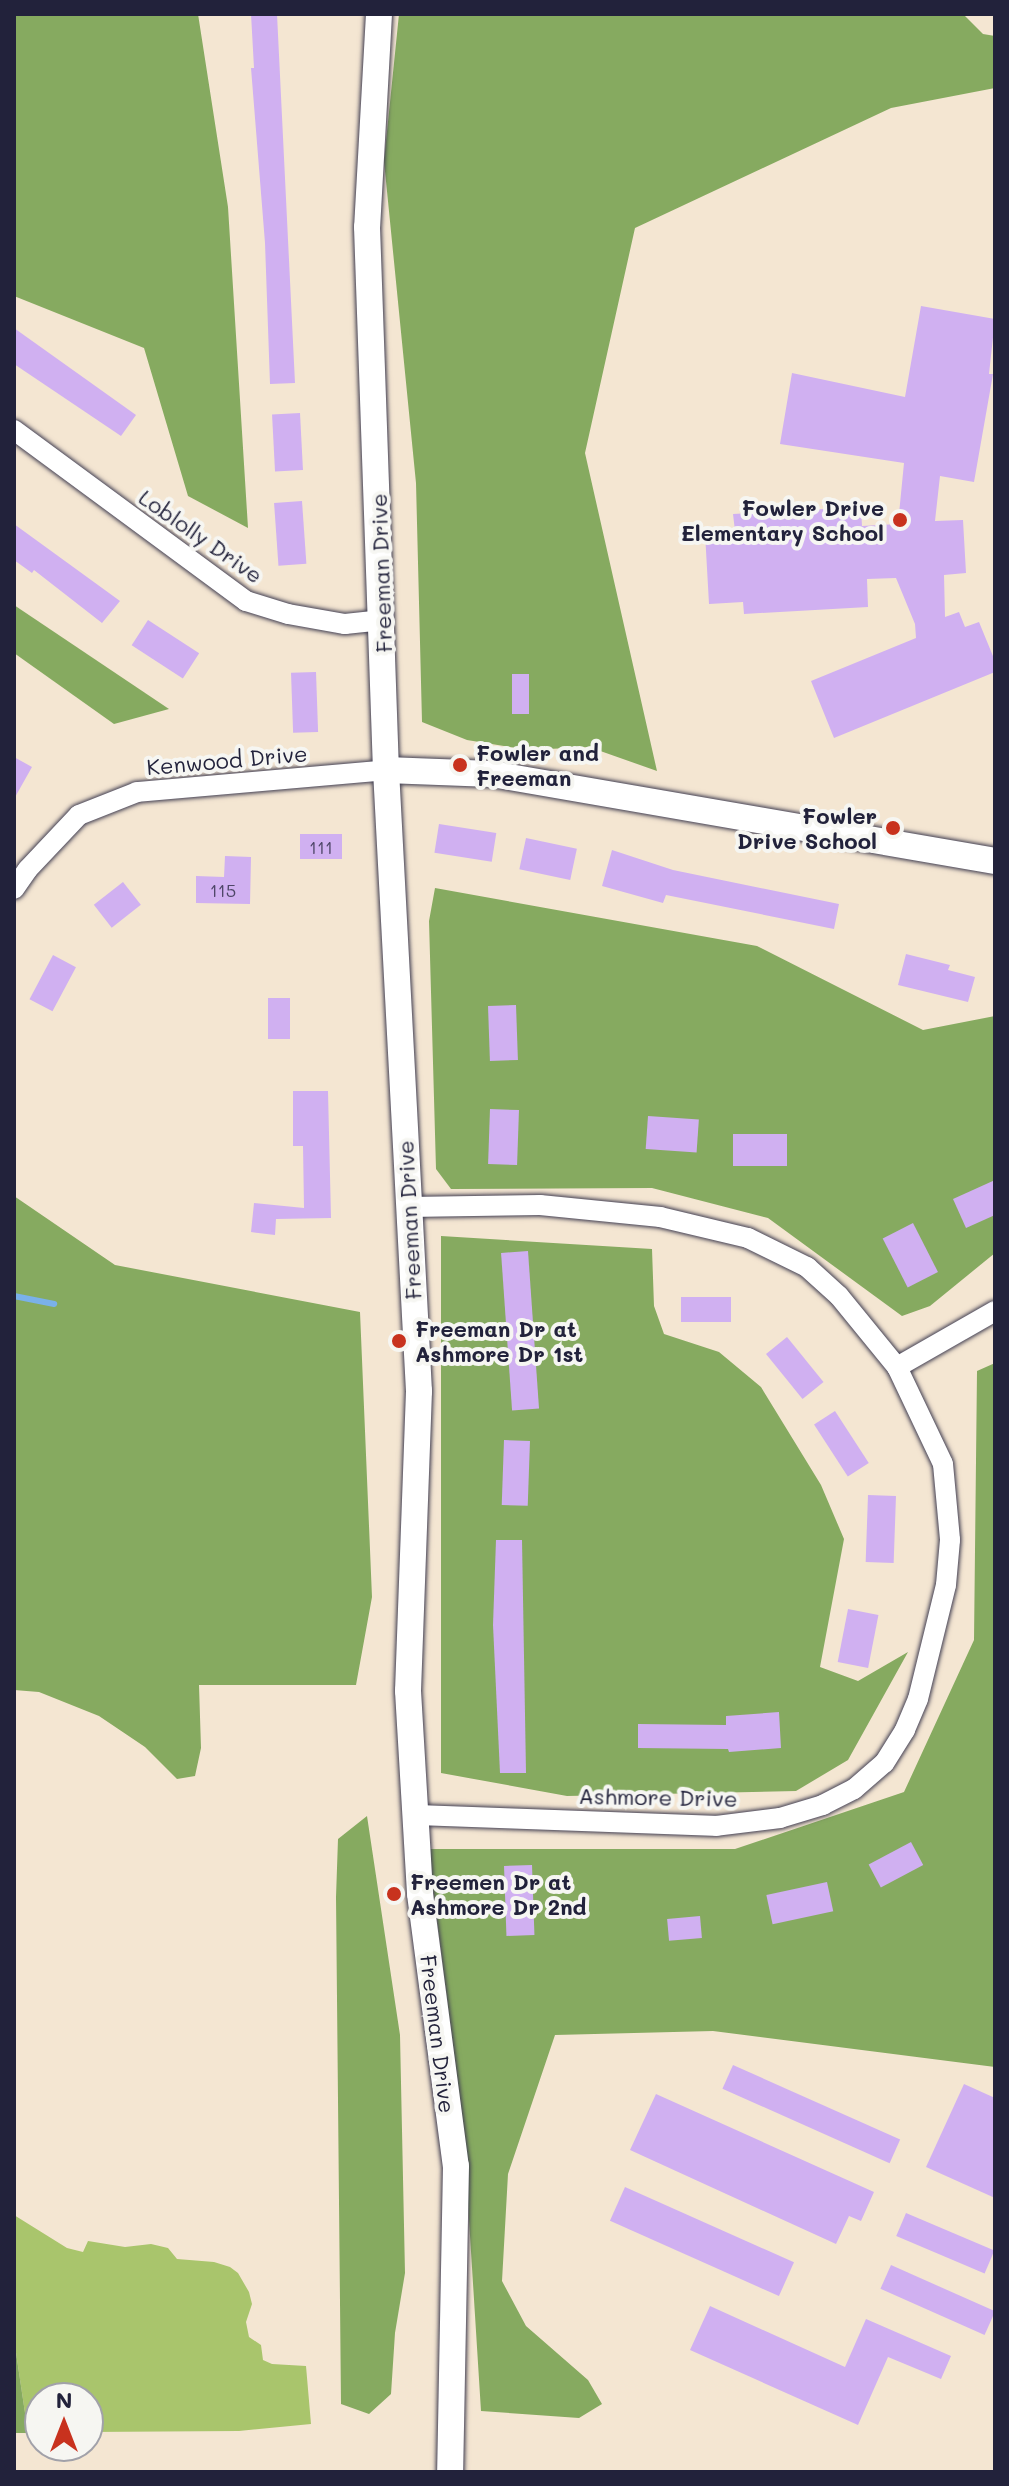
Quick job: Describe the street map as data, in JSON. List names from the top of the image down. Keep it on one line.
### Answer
{"streets":{"street":["Loblolly Drive","Freeman Drive","Kenwood Drive","Ashmore Drive"]},"crossings":[["Loblolly Drive","Freeman Drive"],["Freeman Drive","Kenwood Drive"],["Freeman Drive","Ashmore Drive"]],"places":["Fowler Drive Elementary School","Fowler and Freeman","Fowler Drive School","Freeman Dr at Ashmore Dr 1st","Freemen Dr at Ashmore Dr 2nd"],"house_numbers":["111","115"],"north":"top"}
